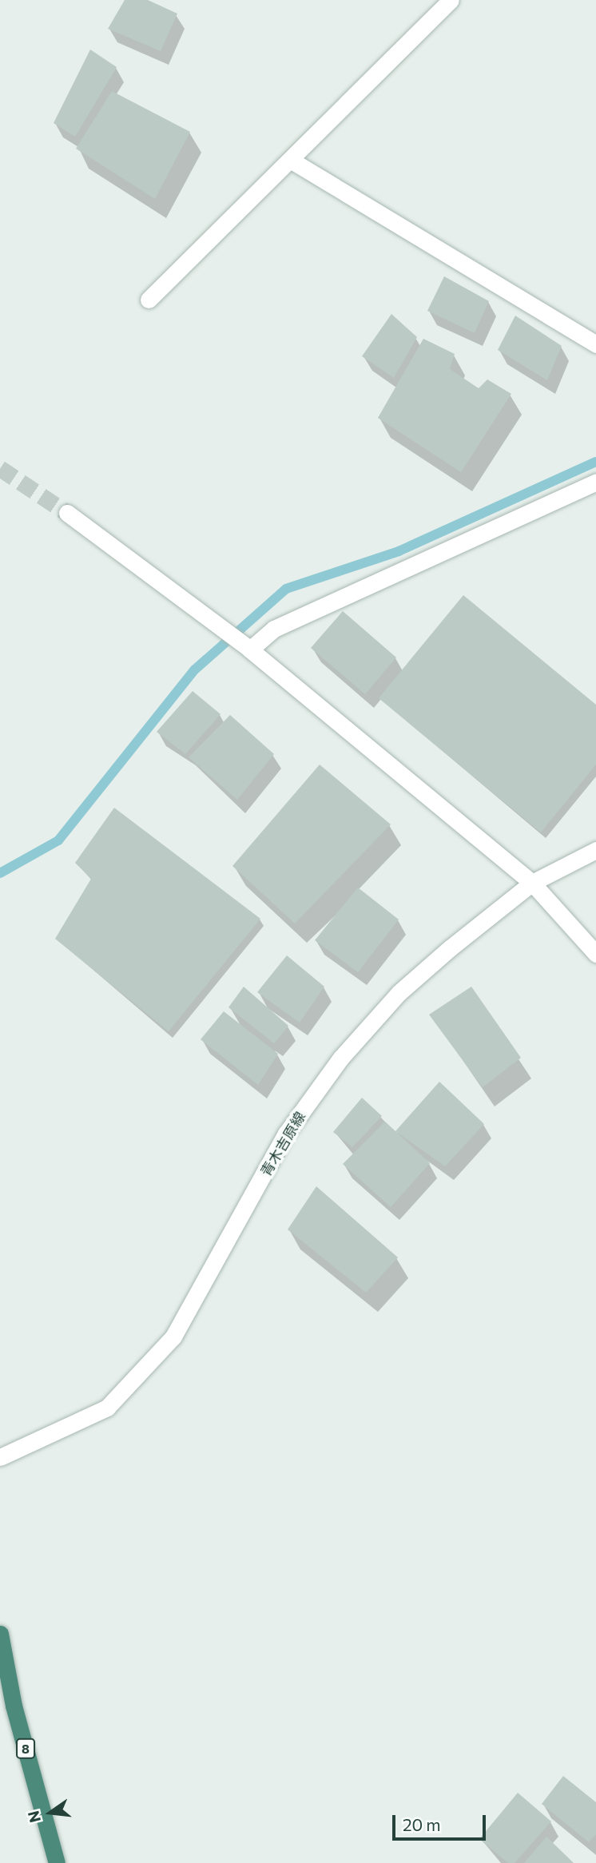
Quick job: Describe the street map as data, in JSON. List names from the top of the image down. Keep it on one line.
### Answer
{"streets":{"highway":["8"],"street":["青木吉原線"]},"scale_bar":"20 m","north":"left"}
